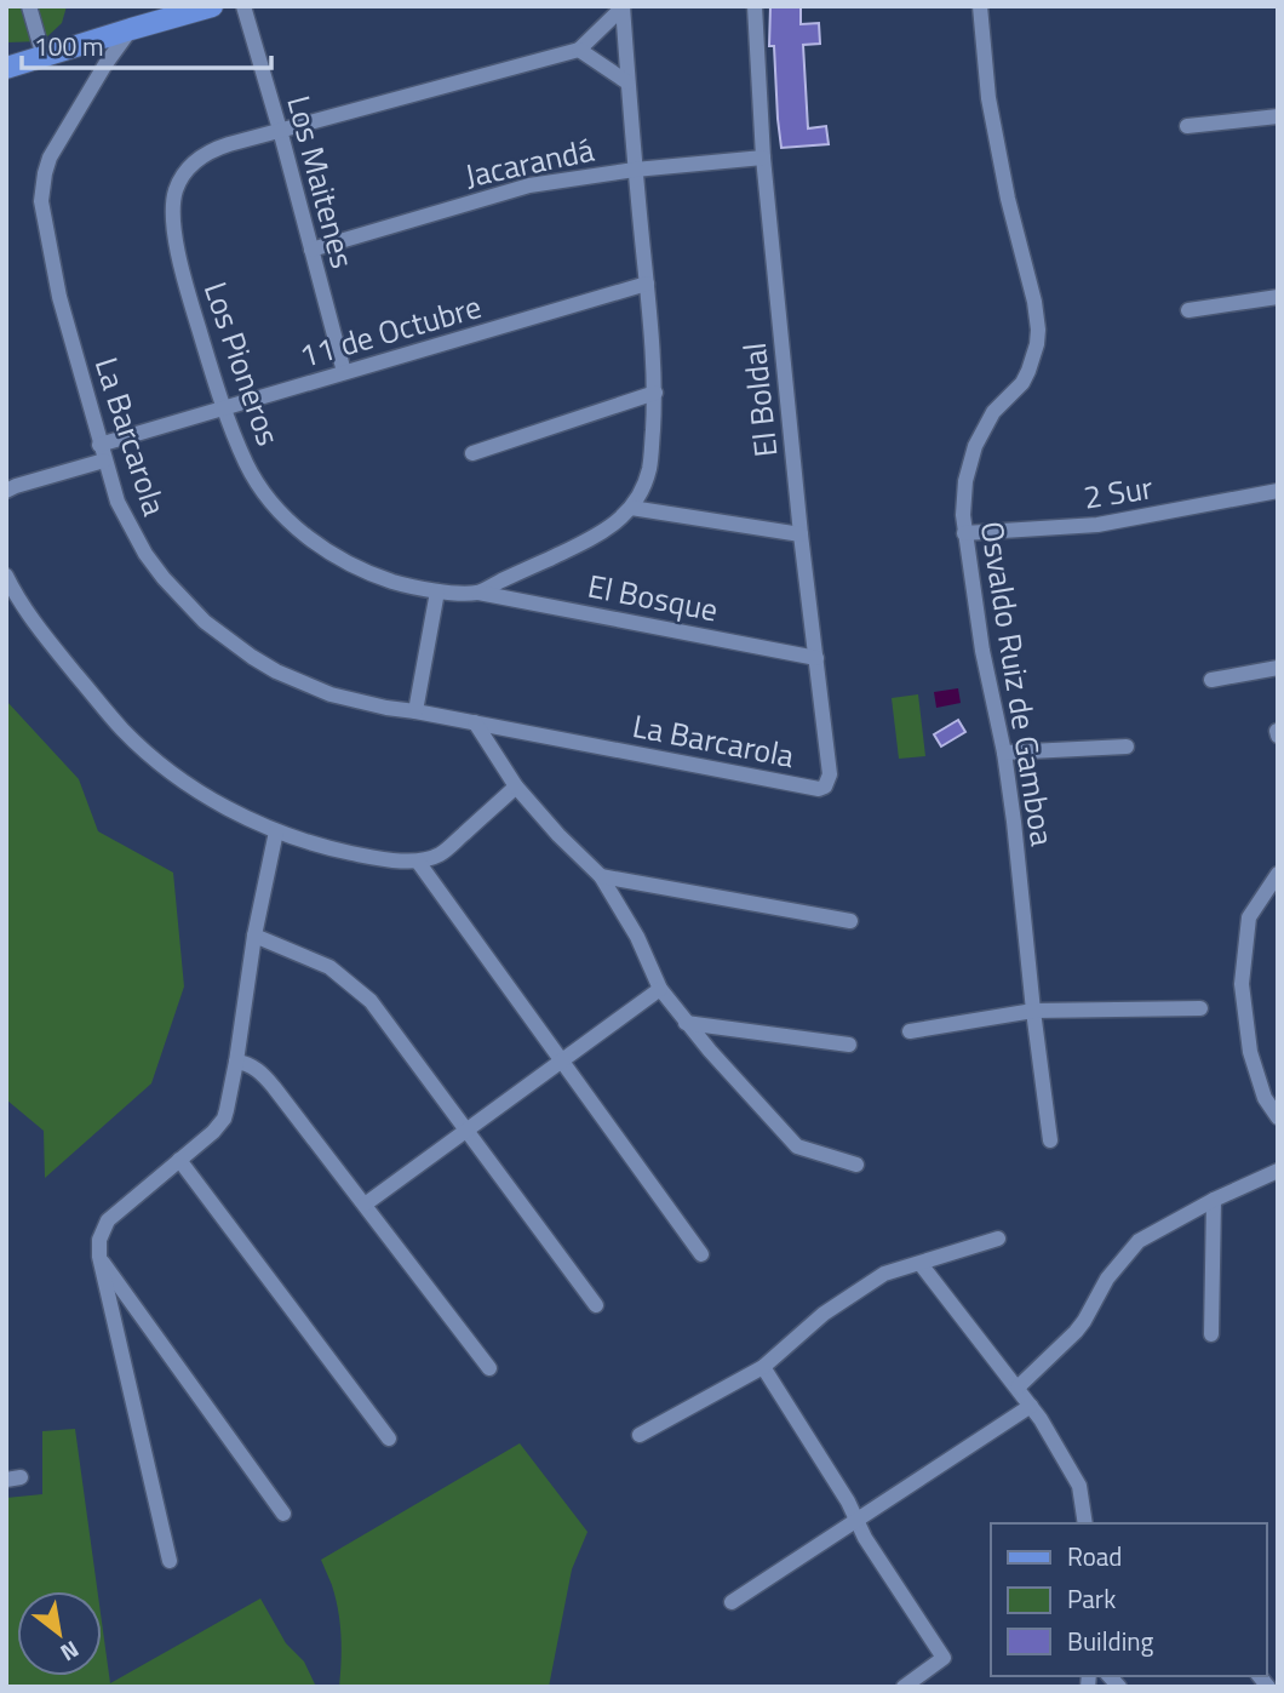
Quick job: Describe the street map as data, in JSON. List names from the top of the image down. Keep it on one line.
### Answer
{"streets":{"street":["Jacarandá","Los Maitenes","11 de Octubre","Los Pioneros","El Boldal","La Barcarola","2 Sur","El Bosque","Osvaldo Ruiz de Gamboa"]},"crossings":[["Jacarandá","Los Maitenes"],["Jacarandá","Los Pioneros"],["Jacarandá","El Boldal"],["Los Maitenes","11 de Octubre"],["Los Maitenes","Los Pioneros"],["11 de Octubre","Los Pioneros"],["11 de Octubre","La Barcarola"],["Los Pioneros","El Bosque"],["El Boldal","La Barcarola"],["El Boldal","El Bosque"],["2 Sur","Osvaldo Ruiz de Gamboa"]],"legend":["Road","Park","Building"],"scale_bar":"100 m","north":"bottom right"}
